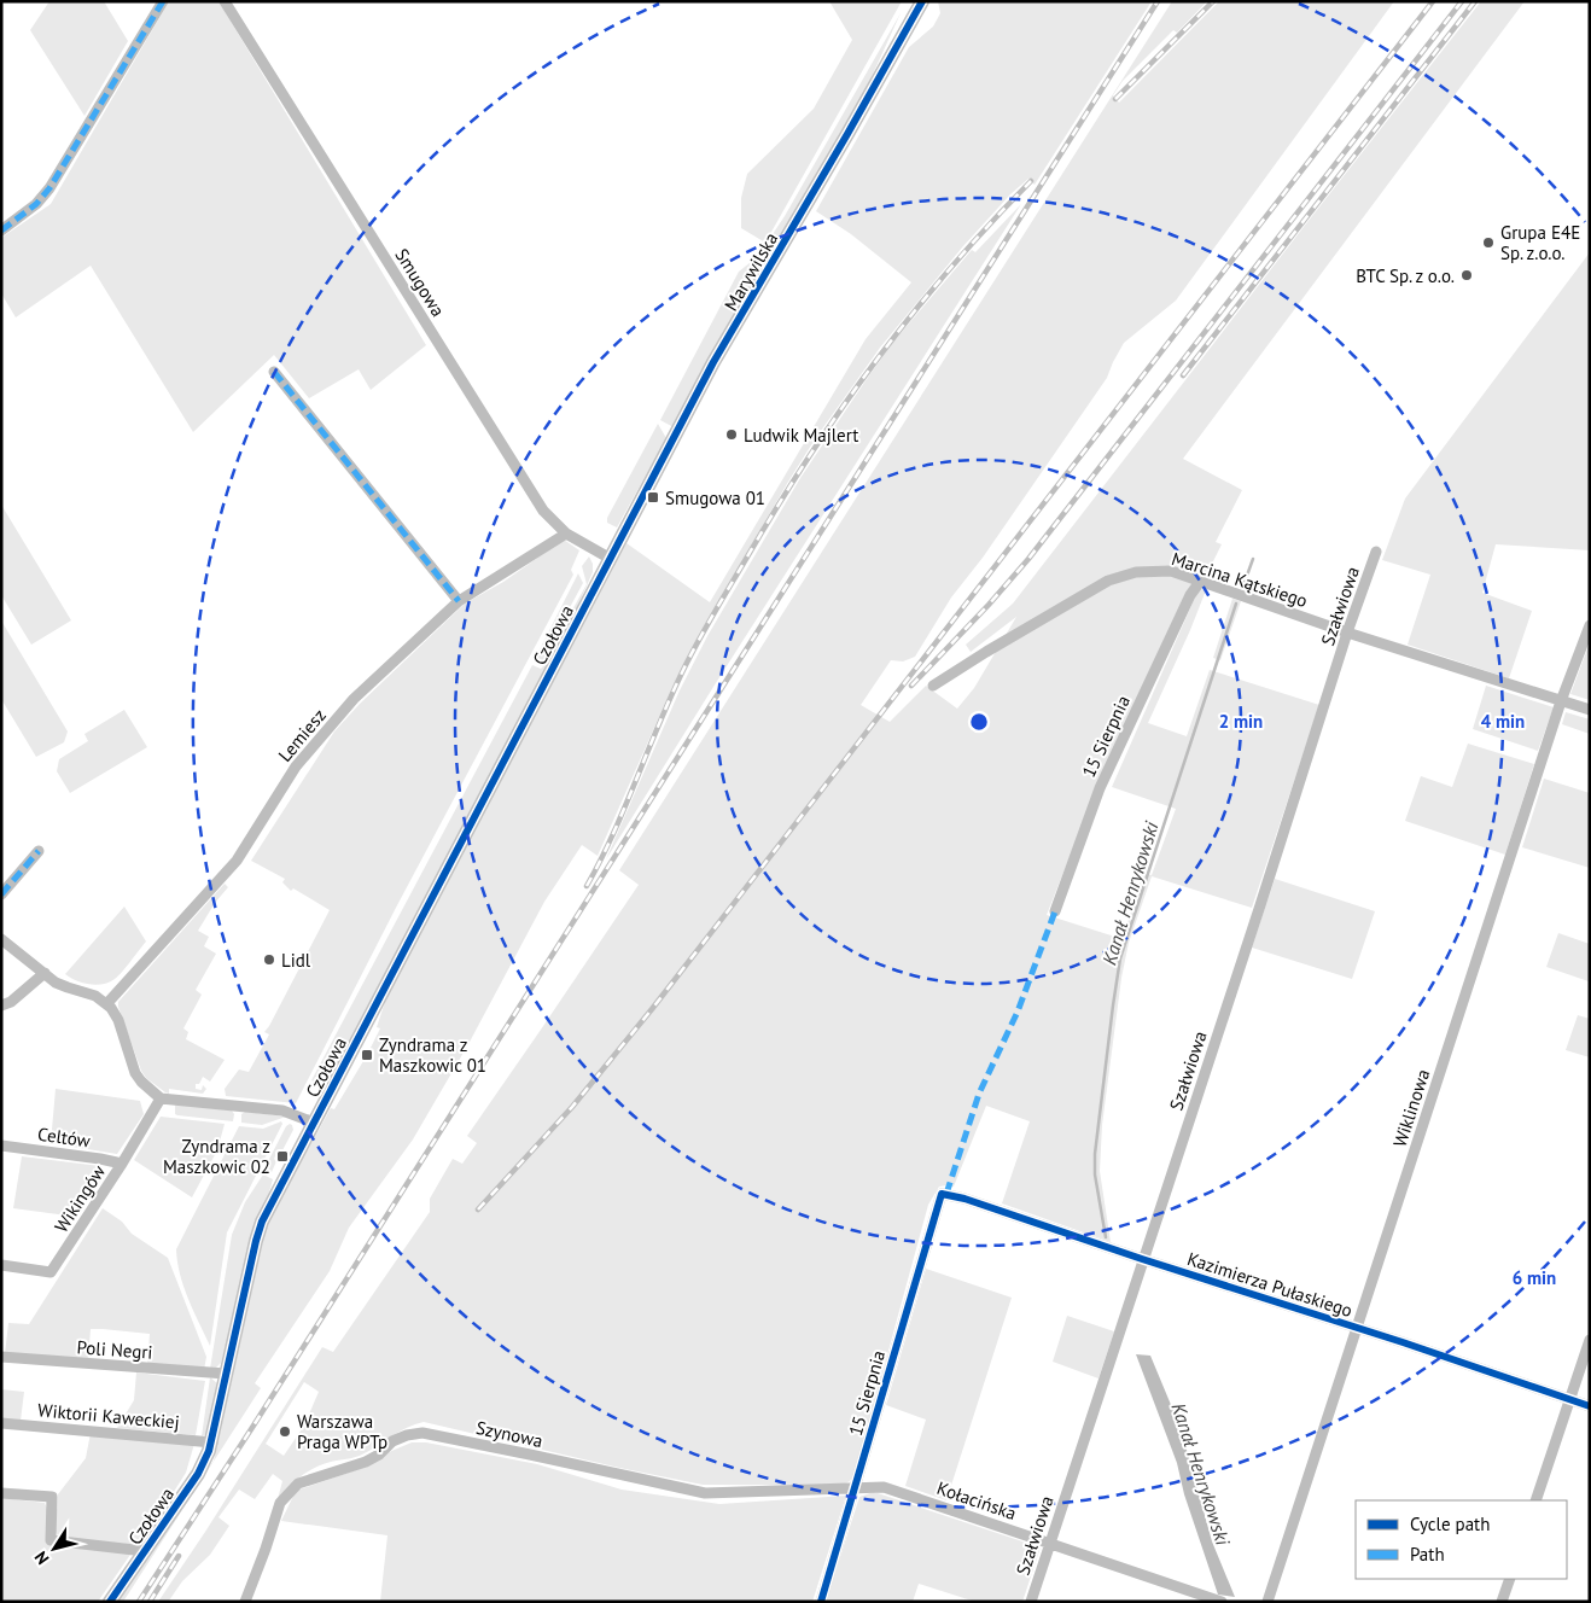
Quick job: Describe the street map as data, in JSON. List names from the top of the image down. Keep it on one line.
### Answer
{"streets":{"street":["Marywilska","Smugowa","Marcina Kątskiego","Szałwiowa","Czołowa","Lemiesz","15 Sierpnia","Wiklinowa","Celtów","Wikingów","Kazimierza Pułaskiego","Poli Negri","Wiktorii Kaweckiej","Szynowa","Kołacińska"]},"crossings":[["Marywilska","Smugowa"],["Marywilska","Czołowa"],["Smugowa","Czołowa"],["Smugowa","Lemiesz"],["Marcina Kątskiego","Szałwiowa"],["Marcina Kątskiego","15 Sierpnia"],["Marcina Kątskiego","Wiklinowa"],["Szałwiowa","Kazimierza Pułaskiego"],["Szałwiowa","Kołacińska"],["Czołowa","Poli Negri"],["Czołowa","Wiktorii Kaweckiej"],["15 Sierpnia","Kazimierza Pułaskiego"],["15 Sierpnia","Szynowa"],["15 Sierpnia","Kołacińska"],["Wiklinowa","Kazimierza Pułaskiego"],["Celtów","Wikingów"],["Szynowa","Kołacińska"]],"water":["Kanał Henrykowski"],"places":{"other":["Grupa E4E Sp. z.o.o.","BTC Sp. z o.o.","Ludwik Majlert","Lidl","Warszawa Praga WPTp"],"transit":["Smugowa 01","Zyndrama z Maszkowic 01","Zyndrama z Maszkowic 02"]},"legend":["Cycle path","Path"],"north":"bottom left","rings":["2 min","4 min","6 min"]}
